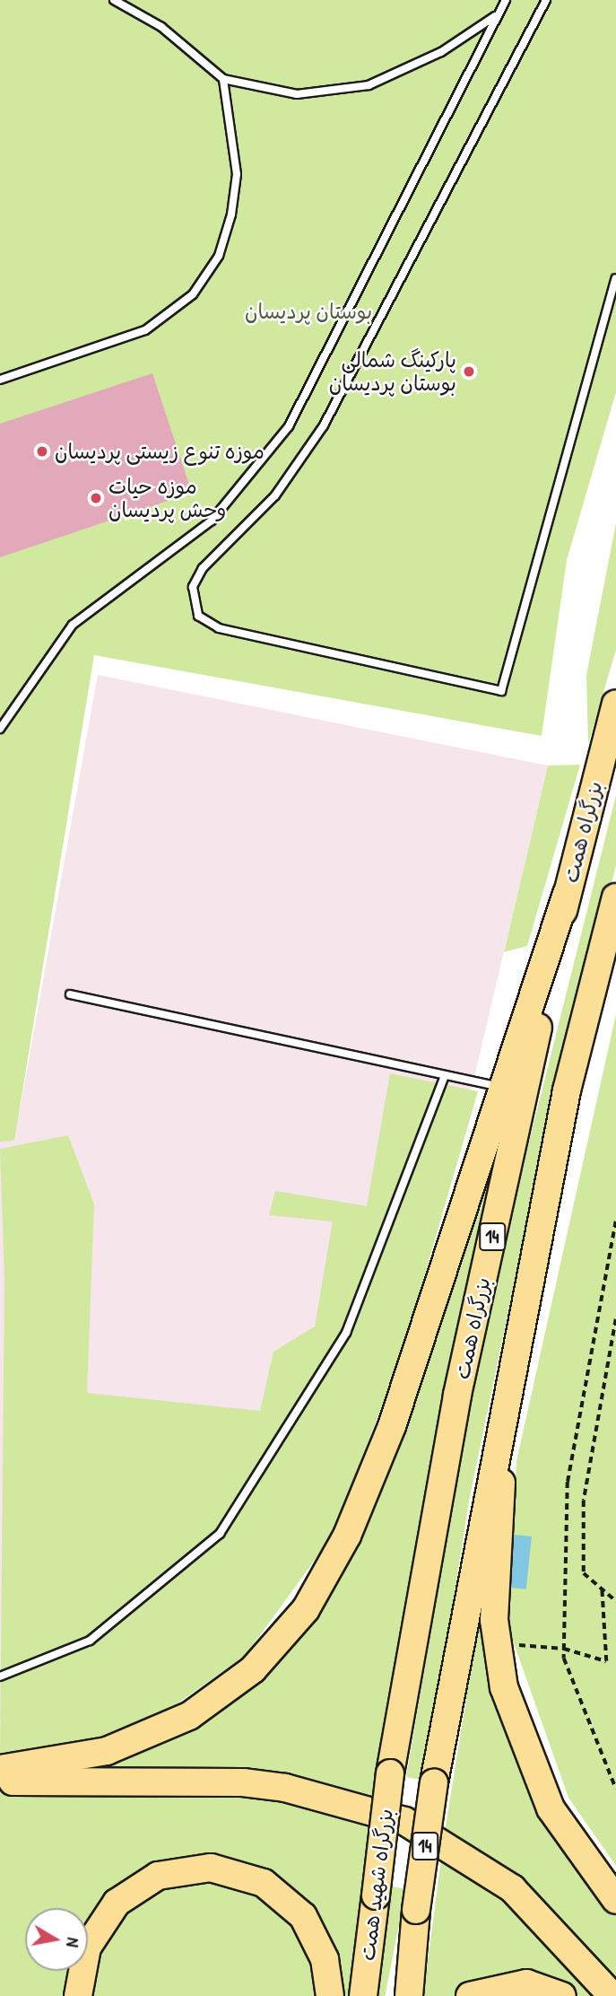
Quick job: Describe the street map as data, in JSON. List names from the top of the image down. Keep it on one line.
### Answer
{"streets":{"highway":["بزرگراه همت","14","بزرگراه شهید همت"]},"crossings":[["بزرگراه همت","بزرگراه شهید همت"],["14","بزرگراه شهید همت"]],"parks":["بوستان پردیسان"],"places":["پارکینگ شمالی بوستان پردیسان","موزه تنوع زیستی پردیسان","موزه حیات وحش پردیسان"],"north":"right"}
